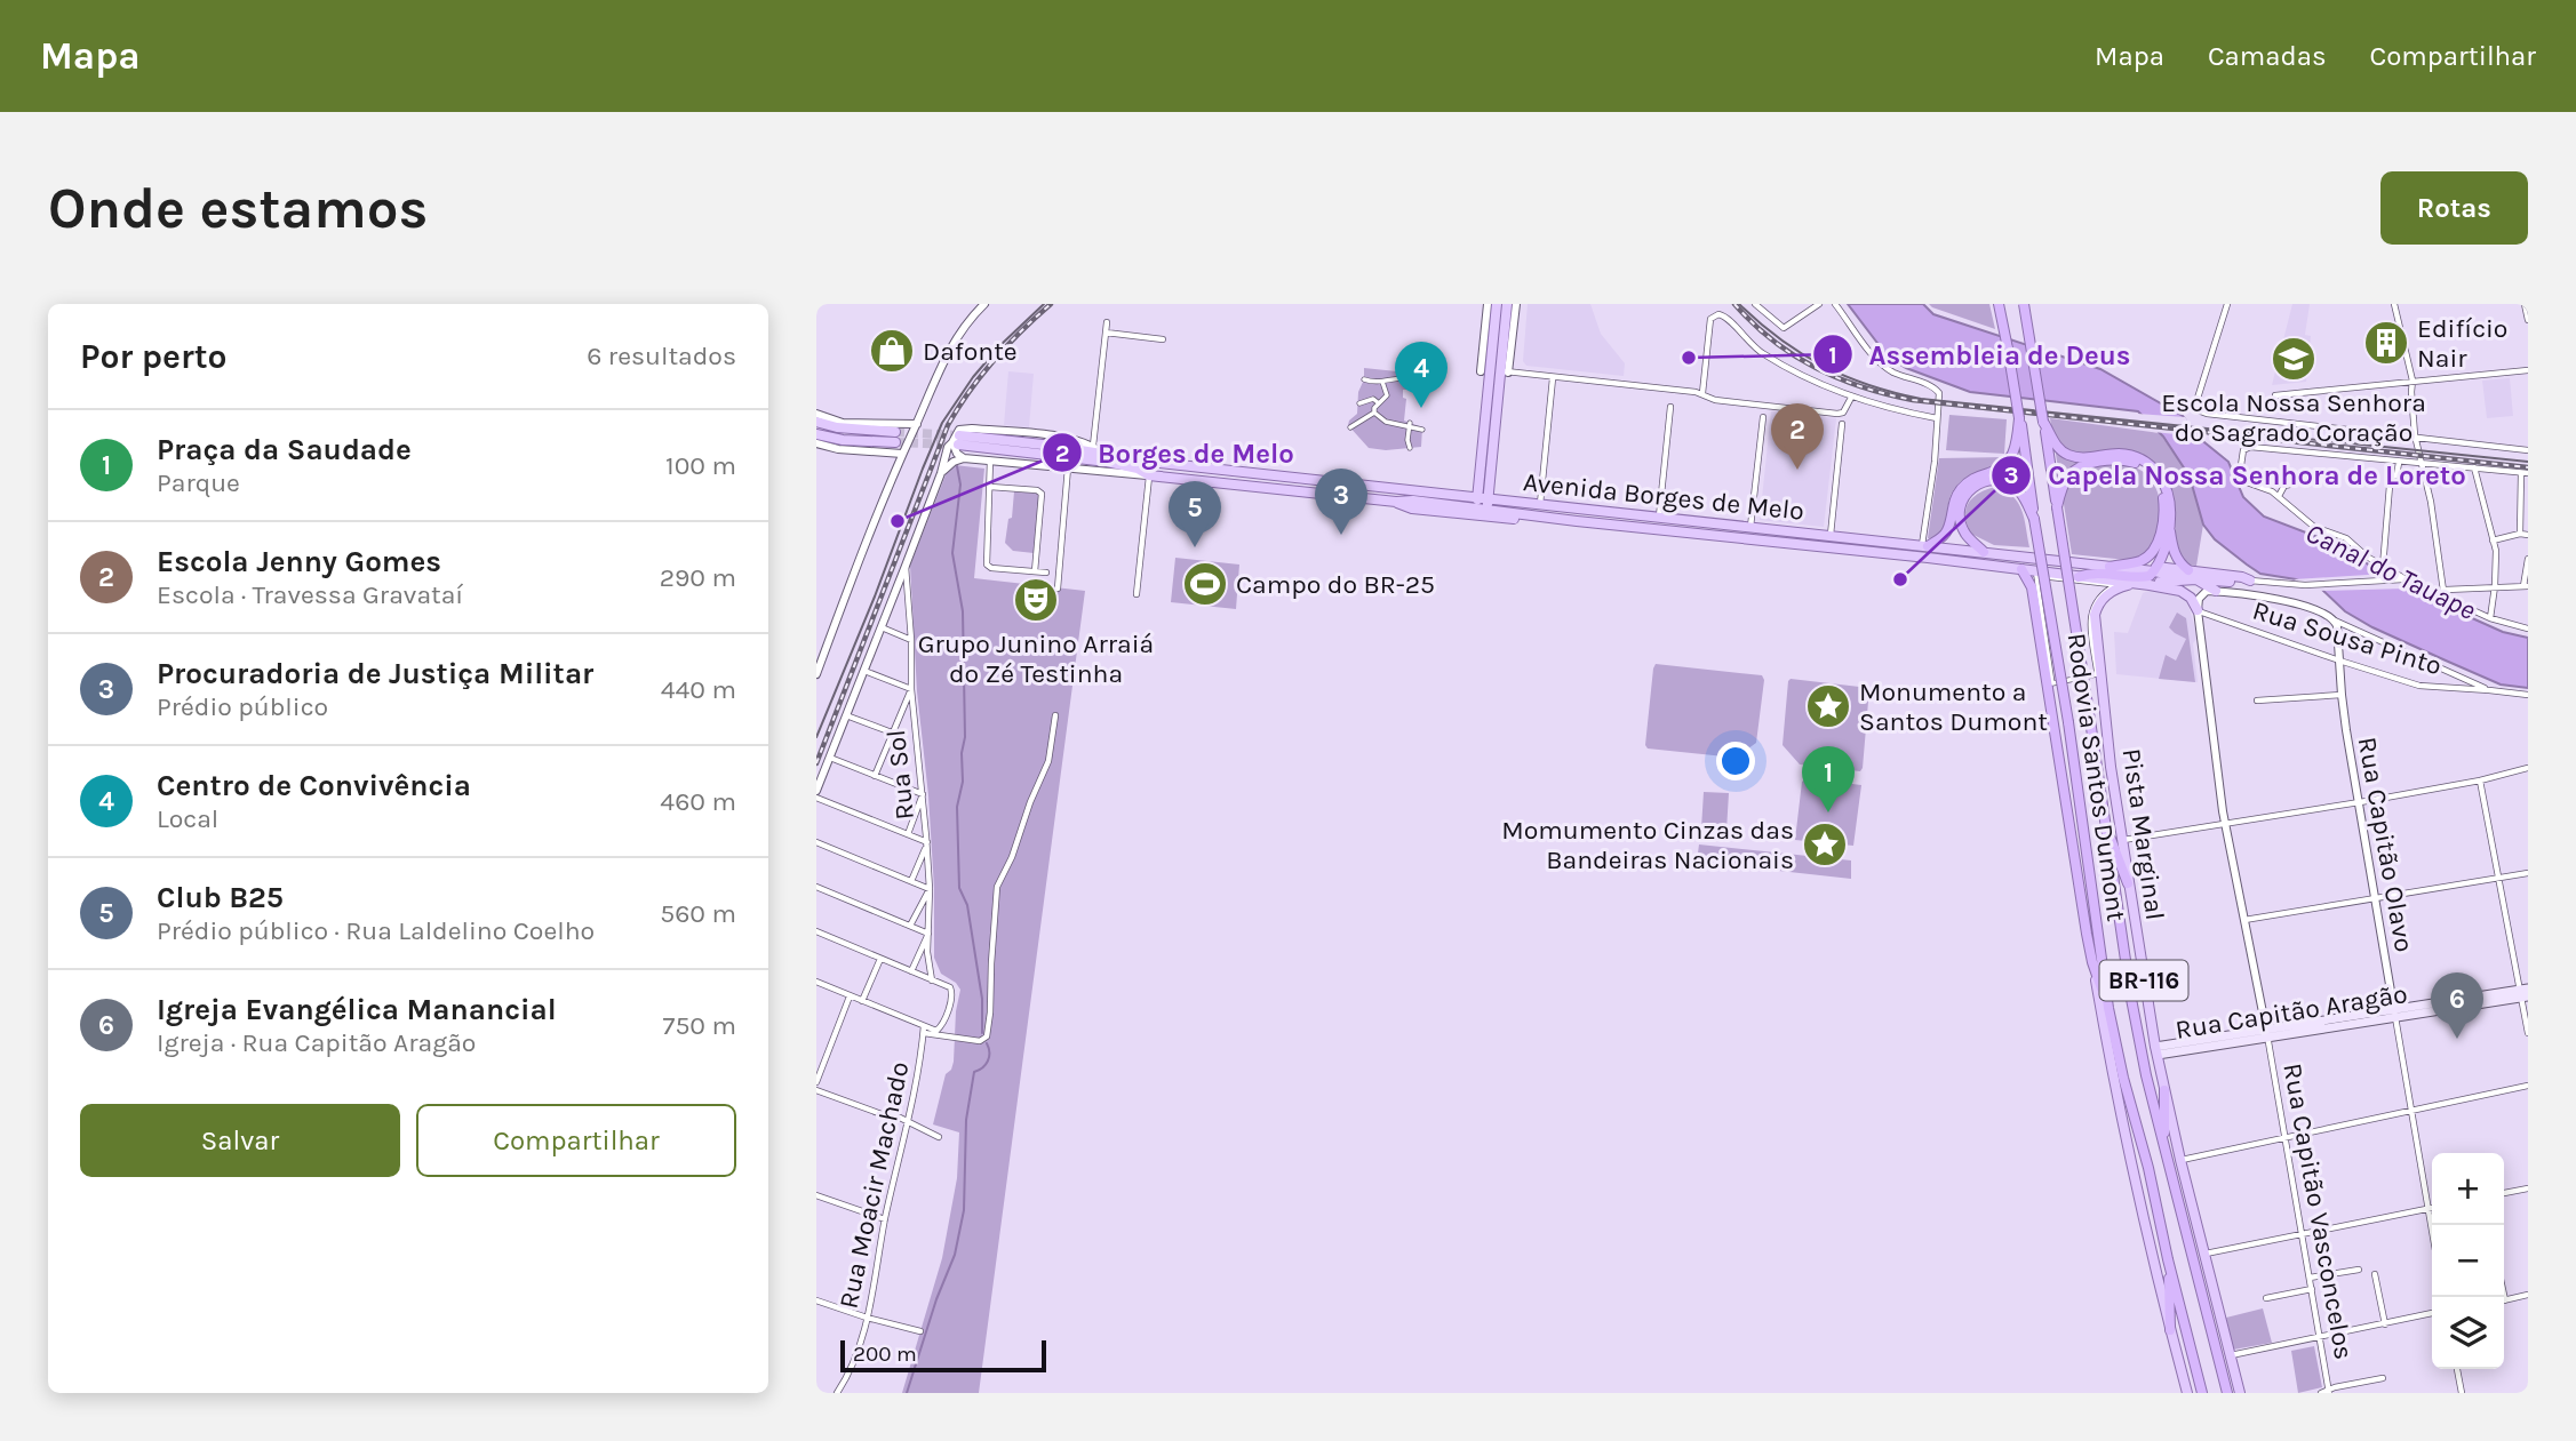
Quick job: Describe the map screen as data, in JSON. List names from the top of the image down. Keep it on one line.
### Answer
{"streets":{"highway":["Rodovia Santos Dumont","BR-116"],"main road":["Avenida Borges de Melo","Pista Marginal","Rua Capitão Aragão"],"street":["Rua Sousa Pinto","Rua Sol","Rua Capitão Olavo","Rua Moacir Machado","Rua Capitão Vasconcelos"]},"crossings":[["Avenida Borges de Melo","Rua Sousa Pinto"],["Avenida Borges de Melo","Pista Marginal"],["Avenida Borges de Melo","Rua Capitão Vasconcelos"],["Rua Sousa Pinto","Rua Capitão Olavo"],["Rua Sousa Pinto","Rua Capitão Vasconcelos"],["Pista Marginal","Rua Capitão Aragão"],["Rua Capitão Olavo","Rua Capitão Aragão"],["Rua Capitão Aragão","Rua Capitão Vasconcelos"]],"water":["Canal do Tauape"],"places":{"building":["Edifício Nair"],"shop":["Dafonte"],"other":["Assembleia de Deus","Borges de Melo","Capela Nossa Senhora de Loreto"],"school or university":["Escola Nossa Senhora do Sagrado Coração"],"sports":["Campo do BR-25"],"theatre":["Grupo Junino Arraiá do Zé Testinha"],"place":["Monumento a Santos Dumont","Momumento Cinzas das Bandeiras Nacionais"]},"scale_bar":"200 m","page":{"header":"Mapa","nav":["Mapa","Camadas","Compartilhar"],"buttons":["Rotas",["Salvar","Compartilhar"]],"title":"Onde estamos","heading":["Por perto","6 resultados"],"pins":["4","2","3","5","1","6"],"list":[{"mark":"1","name":"Praça da Saudade","note":"Parque","value":"100 m"},{"mark":"2","name":"Escola Jenny Gomes","note":"Escola · Travessa Gravataí","value":"290 m"},{"mark":"3","name":"Procuradoria de Justiça Militar","note":"Prédio público","value":"440 m"},{"mark":"4","name":"Centro de Convivência","note":"Local","value":"460 m"},{"mark":"5","name":"Club B25","note":"Prédio público · Rua Laldelino Coelho","value":"560 m"},{"mark":"6","name":"Igreja Evangélica Manancial","note":"Igreja · Rua Capitão Aragão","value":"750 m"}],"map_buttons":["+","−"],"scale":"200 m"}}
